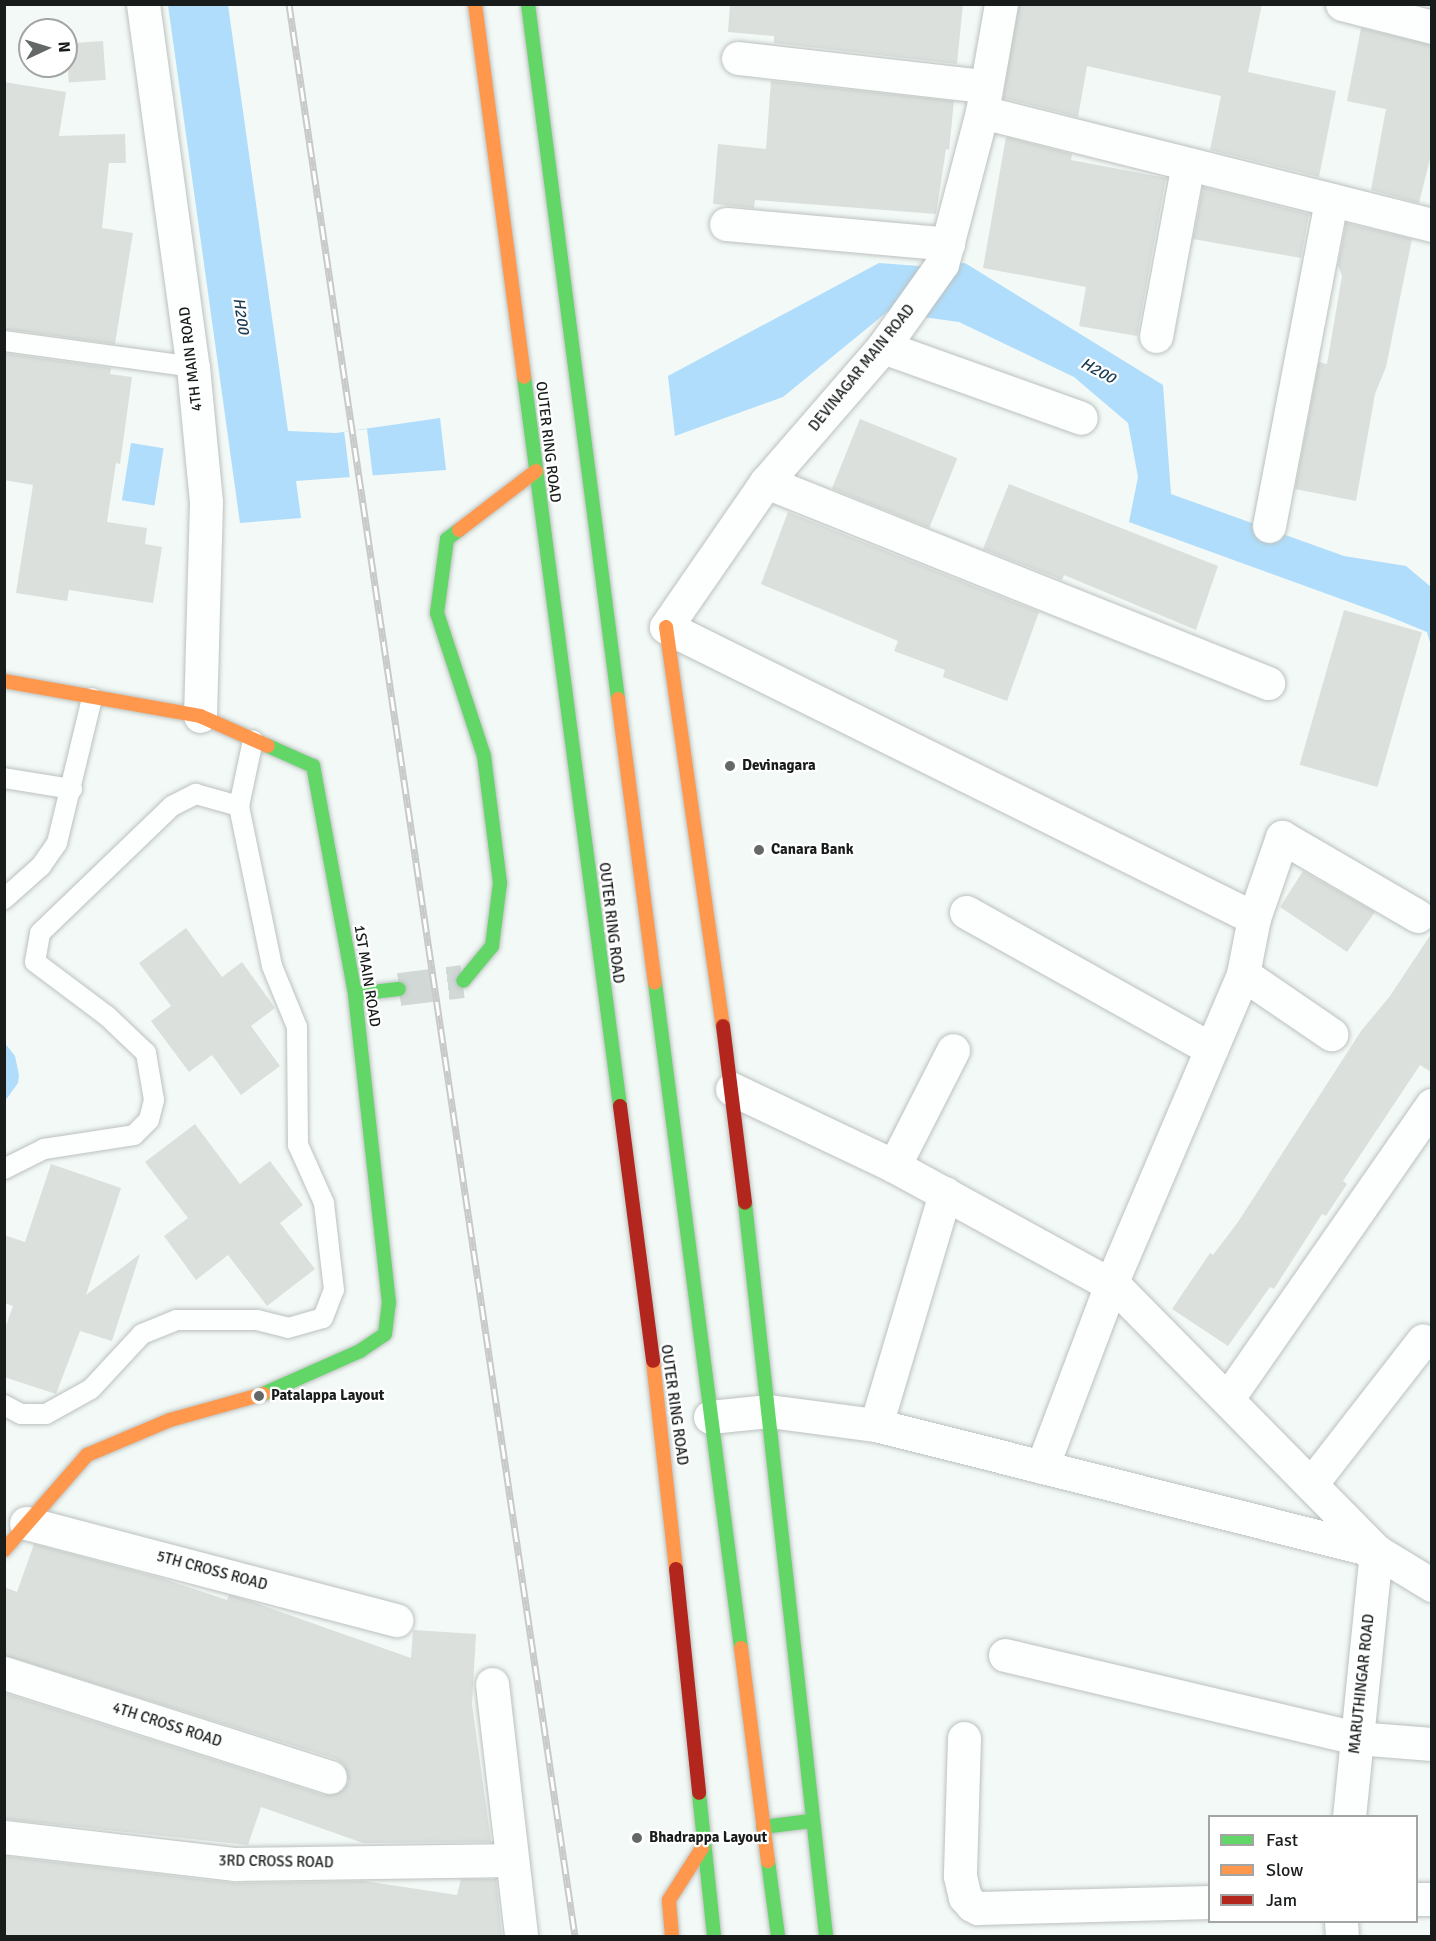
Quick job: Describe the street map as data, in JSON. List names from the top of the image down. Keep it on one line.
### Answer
{"streets":{"main road":["OUTER RING ROAD","1ST MAIN ROAD"],"street":["4TH MAIN ROAD","DEVINAGAR MAIN ROAD","5TH CROSS ROAD","MARUTHINGAR ROAD","4TH CROSS ROAD","3RD CROSS ROAD"]},"crossings":[["4TH MAIN ROAD","1ST MAIN ROAD"],["1ST MAIN ROAD","5TH CROSS ROAD"]],"water":["H200"],"places":["Devinagara","Canara Bank","Patalappa Layout","Bhadrappa Layout"],"legend":["Fast","Slow","Jam"],"north":"right"}
